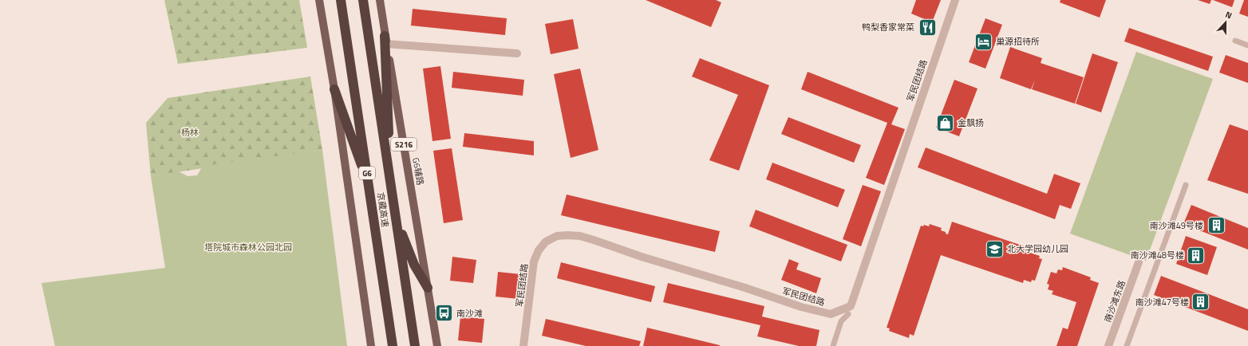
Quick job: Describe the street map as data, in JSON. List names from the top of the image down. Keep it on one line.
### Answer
{"streets":{"highway":["G6","京藏高速"],"main road":["S216","G6辅路"],"street":["军民团结路","南沙滩东路"]},"parks":["杨林","塔院城市森林公园北园"],"places":{"restaurant":["鸭梨香家常菜"],"hotel":["巢源招待所"],"shop":["金飘扬"],"building":["南沙滩49号楼","南沙滩48号楼","南沙滩47号楼"],"school or university":["北大学园幼儿园"],"bus stop":["南沙滩"]},"north":"top"}
